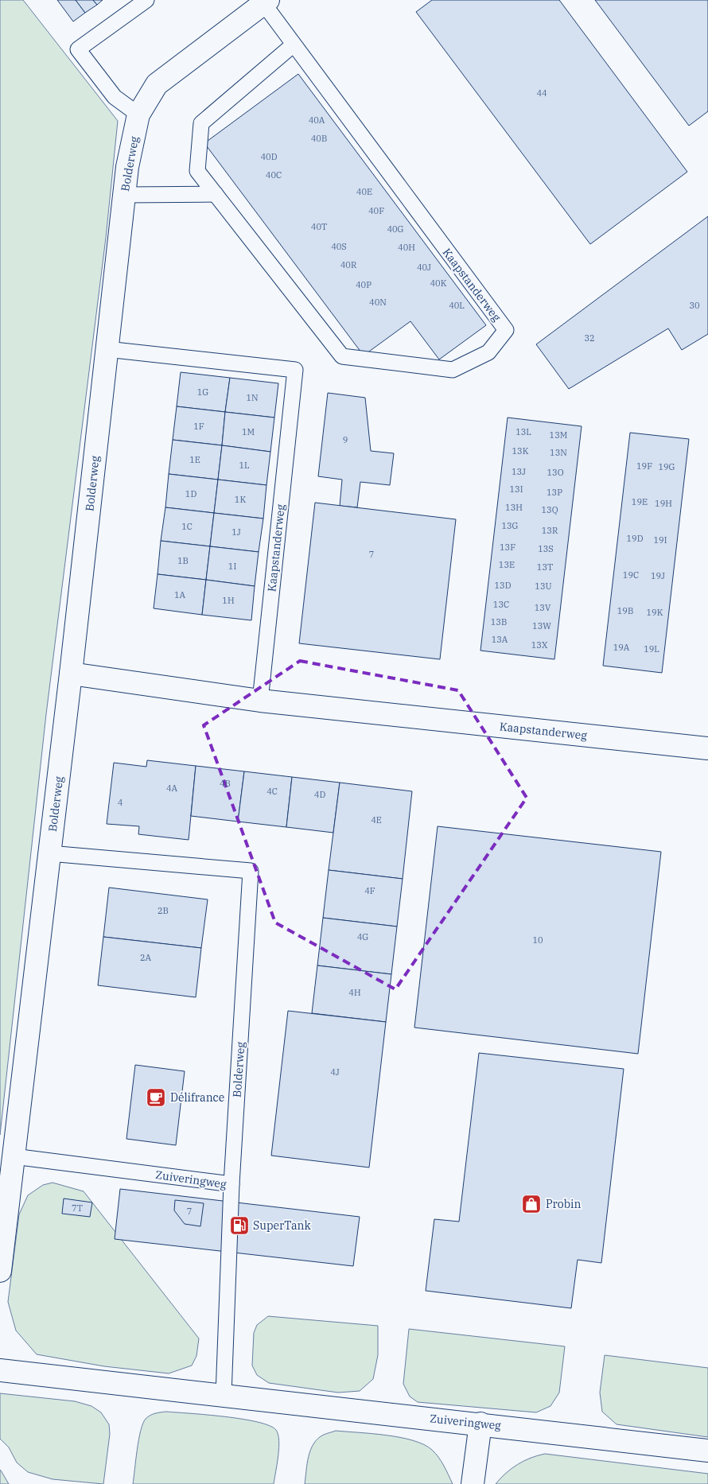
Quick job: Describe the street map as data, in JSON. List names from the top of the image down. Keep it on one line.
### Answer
{"streets":{"street":["Bolderweg","Kaapstanderweg","Zuiveringweg"]},"crossings":[["Bolderweg","Kaapstanderweg"],["Bolderweg","Zuiveringweg"]],"places":{"cafe":["Délifrance"],"shop":["Probin"],"fuel station":["SuperTank"]},"house_numbers":["44","40A","40B","40D","40C","40E","40F","40T","40G","40S","40H","40R","40J","40K","40P","40N","40L","30","32","1G","1N","1F","1M","13L","13M","9","13K","13N","1E","1L","19F","19G","13J","13O","13I","13P","1D","1K","19E","19H","13H","13Q","13G","1C","13R","1J","19D","19I","13F","13S","7","1B","13E","1I","13T","19C","19J","13D","13U","1A","1H","13C","13V","19B","19K","13B","13W","13A","13X","19A","19L","4B","4A","4C","4D","4","4E","4F","2B","4G","10","2A","4H","4J","7T","7"]}
